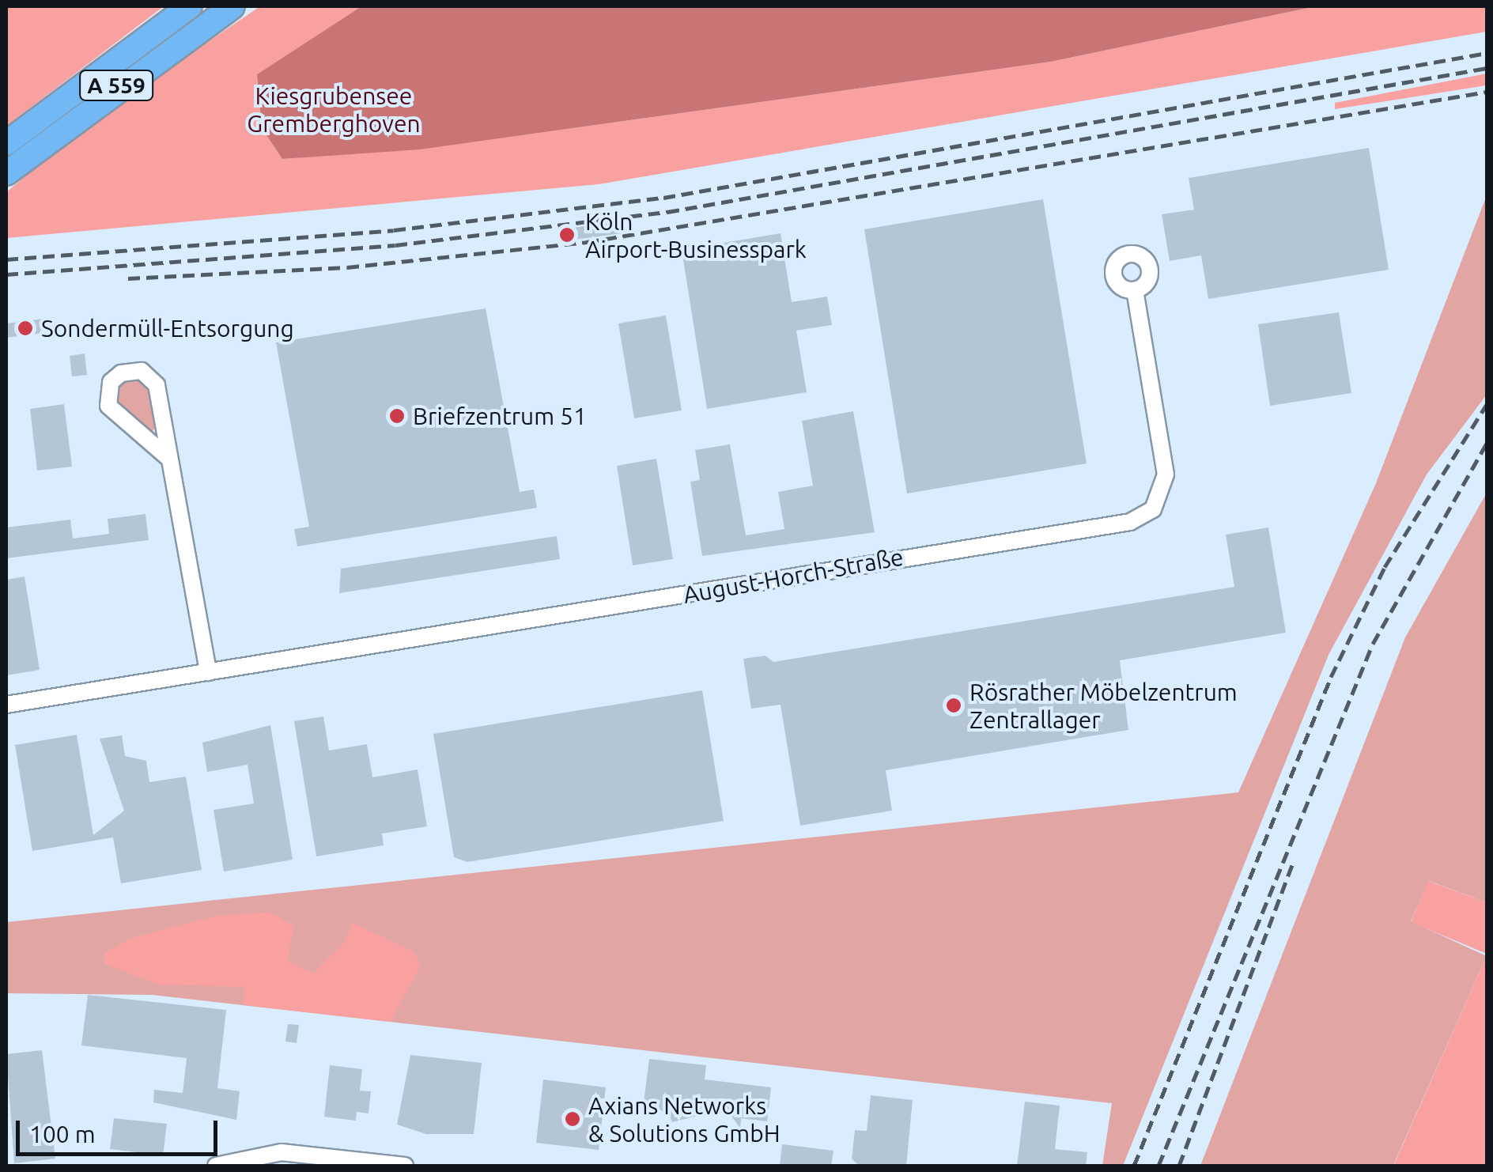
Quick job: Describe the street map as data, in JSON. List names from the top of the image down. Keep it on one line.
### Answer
{"streets":{"highway":["A 559"],"street":["August-Horch-Straße"]},"parks":["Kiesgrubensee Gremberghoven"],"places":["Köln Airport-Businesspark","Sondermüll-Entsorgung","Briefzentrum 51","Rösrather Möbelzentrum Zentrallager","Axians Networks & Solutions GmbH"],"scale_bar":"100 m"}
